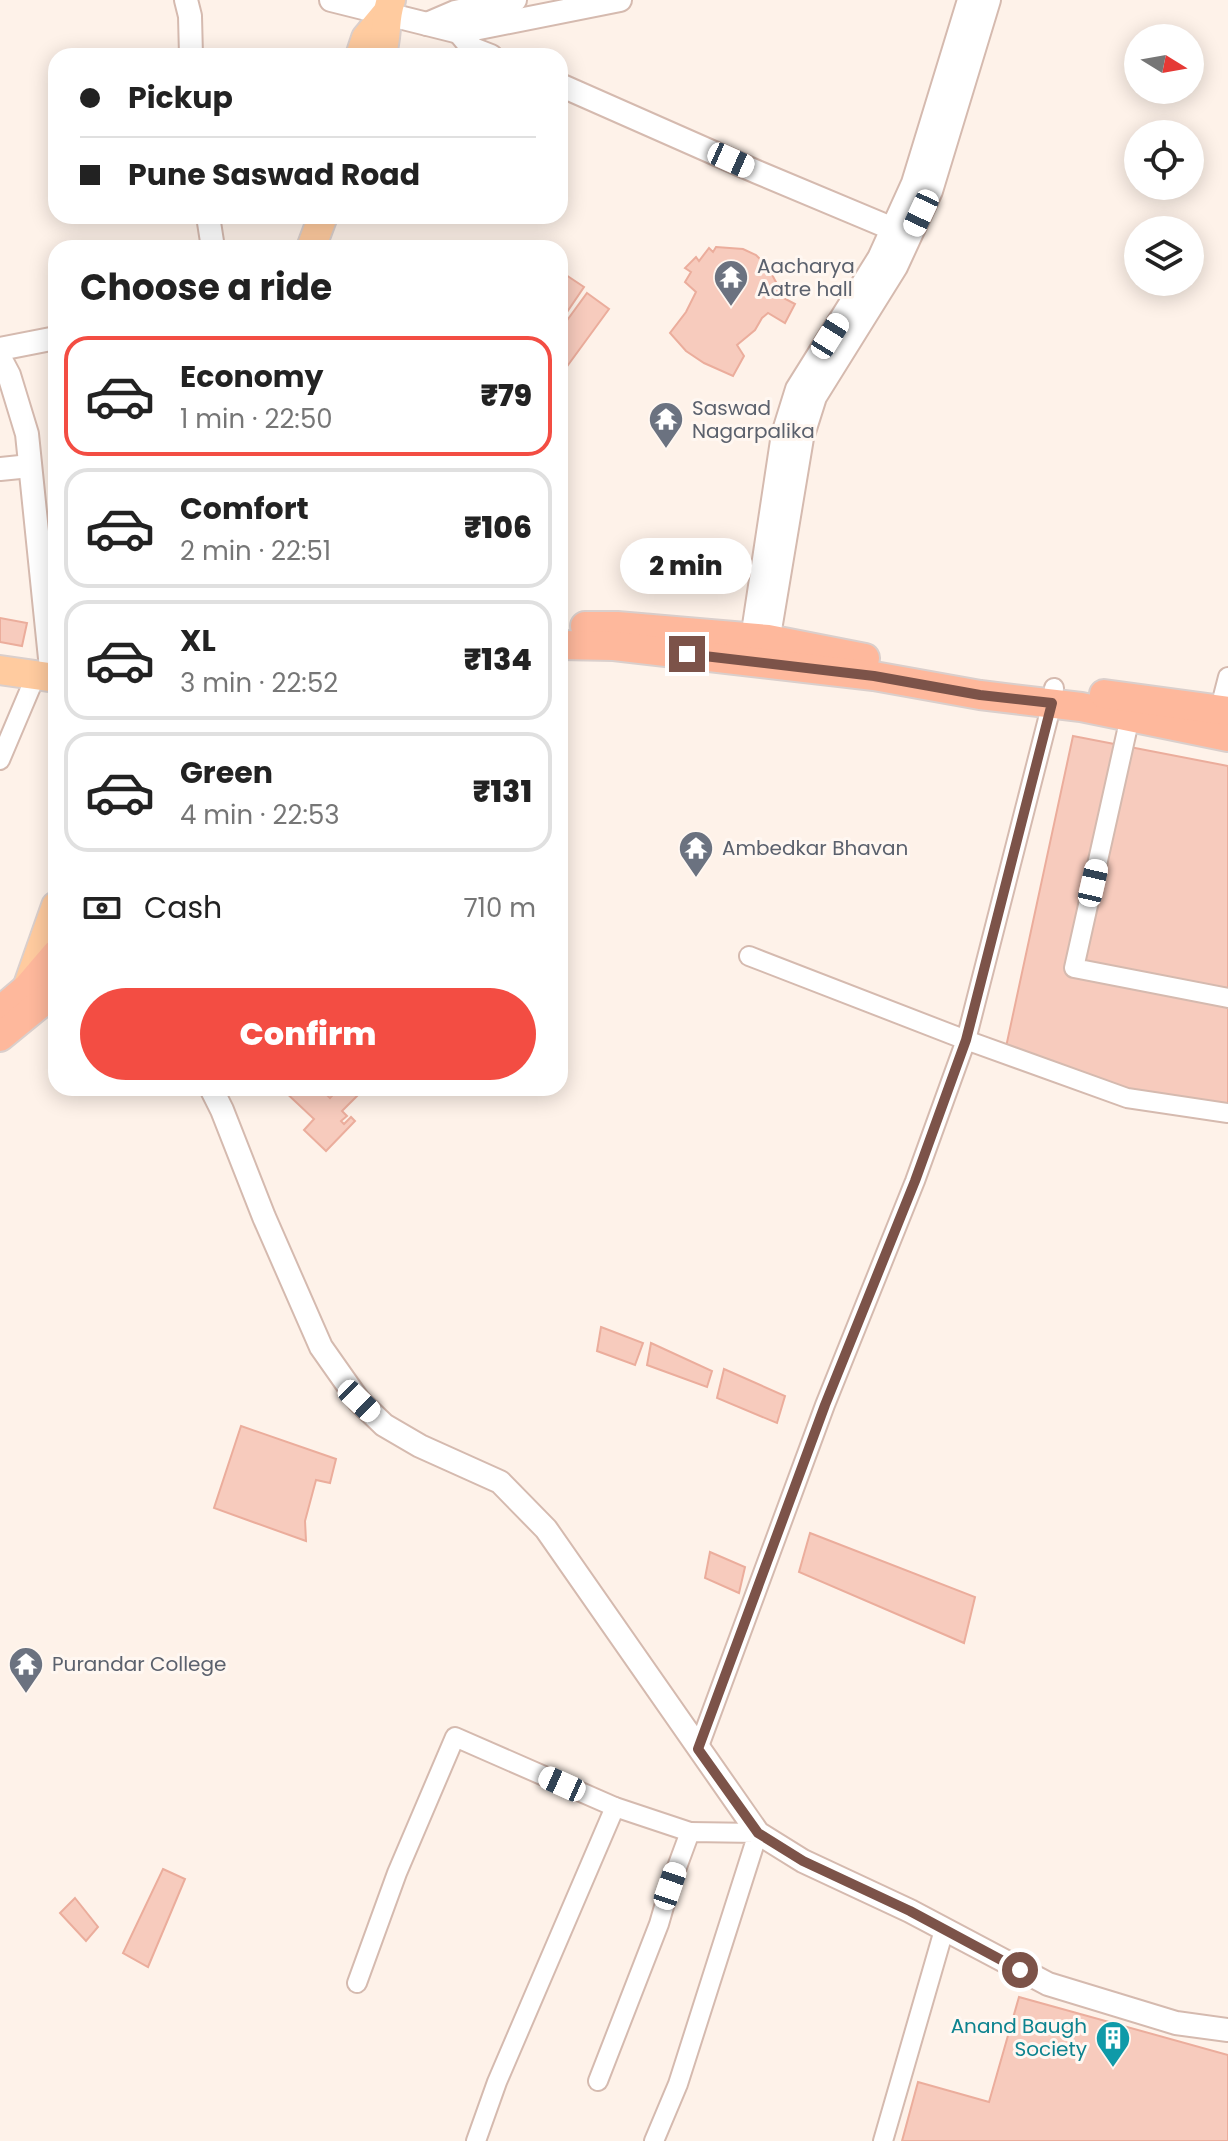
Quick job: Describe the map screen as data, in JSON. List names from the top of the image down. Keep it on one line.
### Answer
{"places":{"temple":["Aacharya Aatre hall","Saswad Nagarpalika","Ambedkar Bhavan","Purandar College"],"building":["Anand Baugh Society"]},"north":"right","page":{"banner":["Pickup","Pune Saswad Road"],"heading":"Choose a ride","list":[{"name":"Economy","note":"1 min · 22:50","value":"₹79"},{"name":"Comfort","note":"2 min · 22:51","value":"₹106"},{"name":"XL","note":"3 min · 22:52","value":"₹134"},{"name":"Green","note":"4 min · 22:53","value":"₹131"}],"bubble":"2 min","pay":["Cash","710 m"],"buttons":"Confirm"}}
